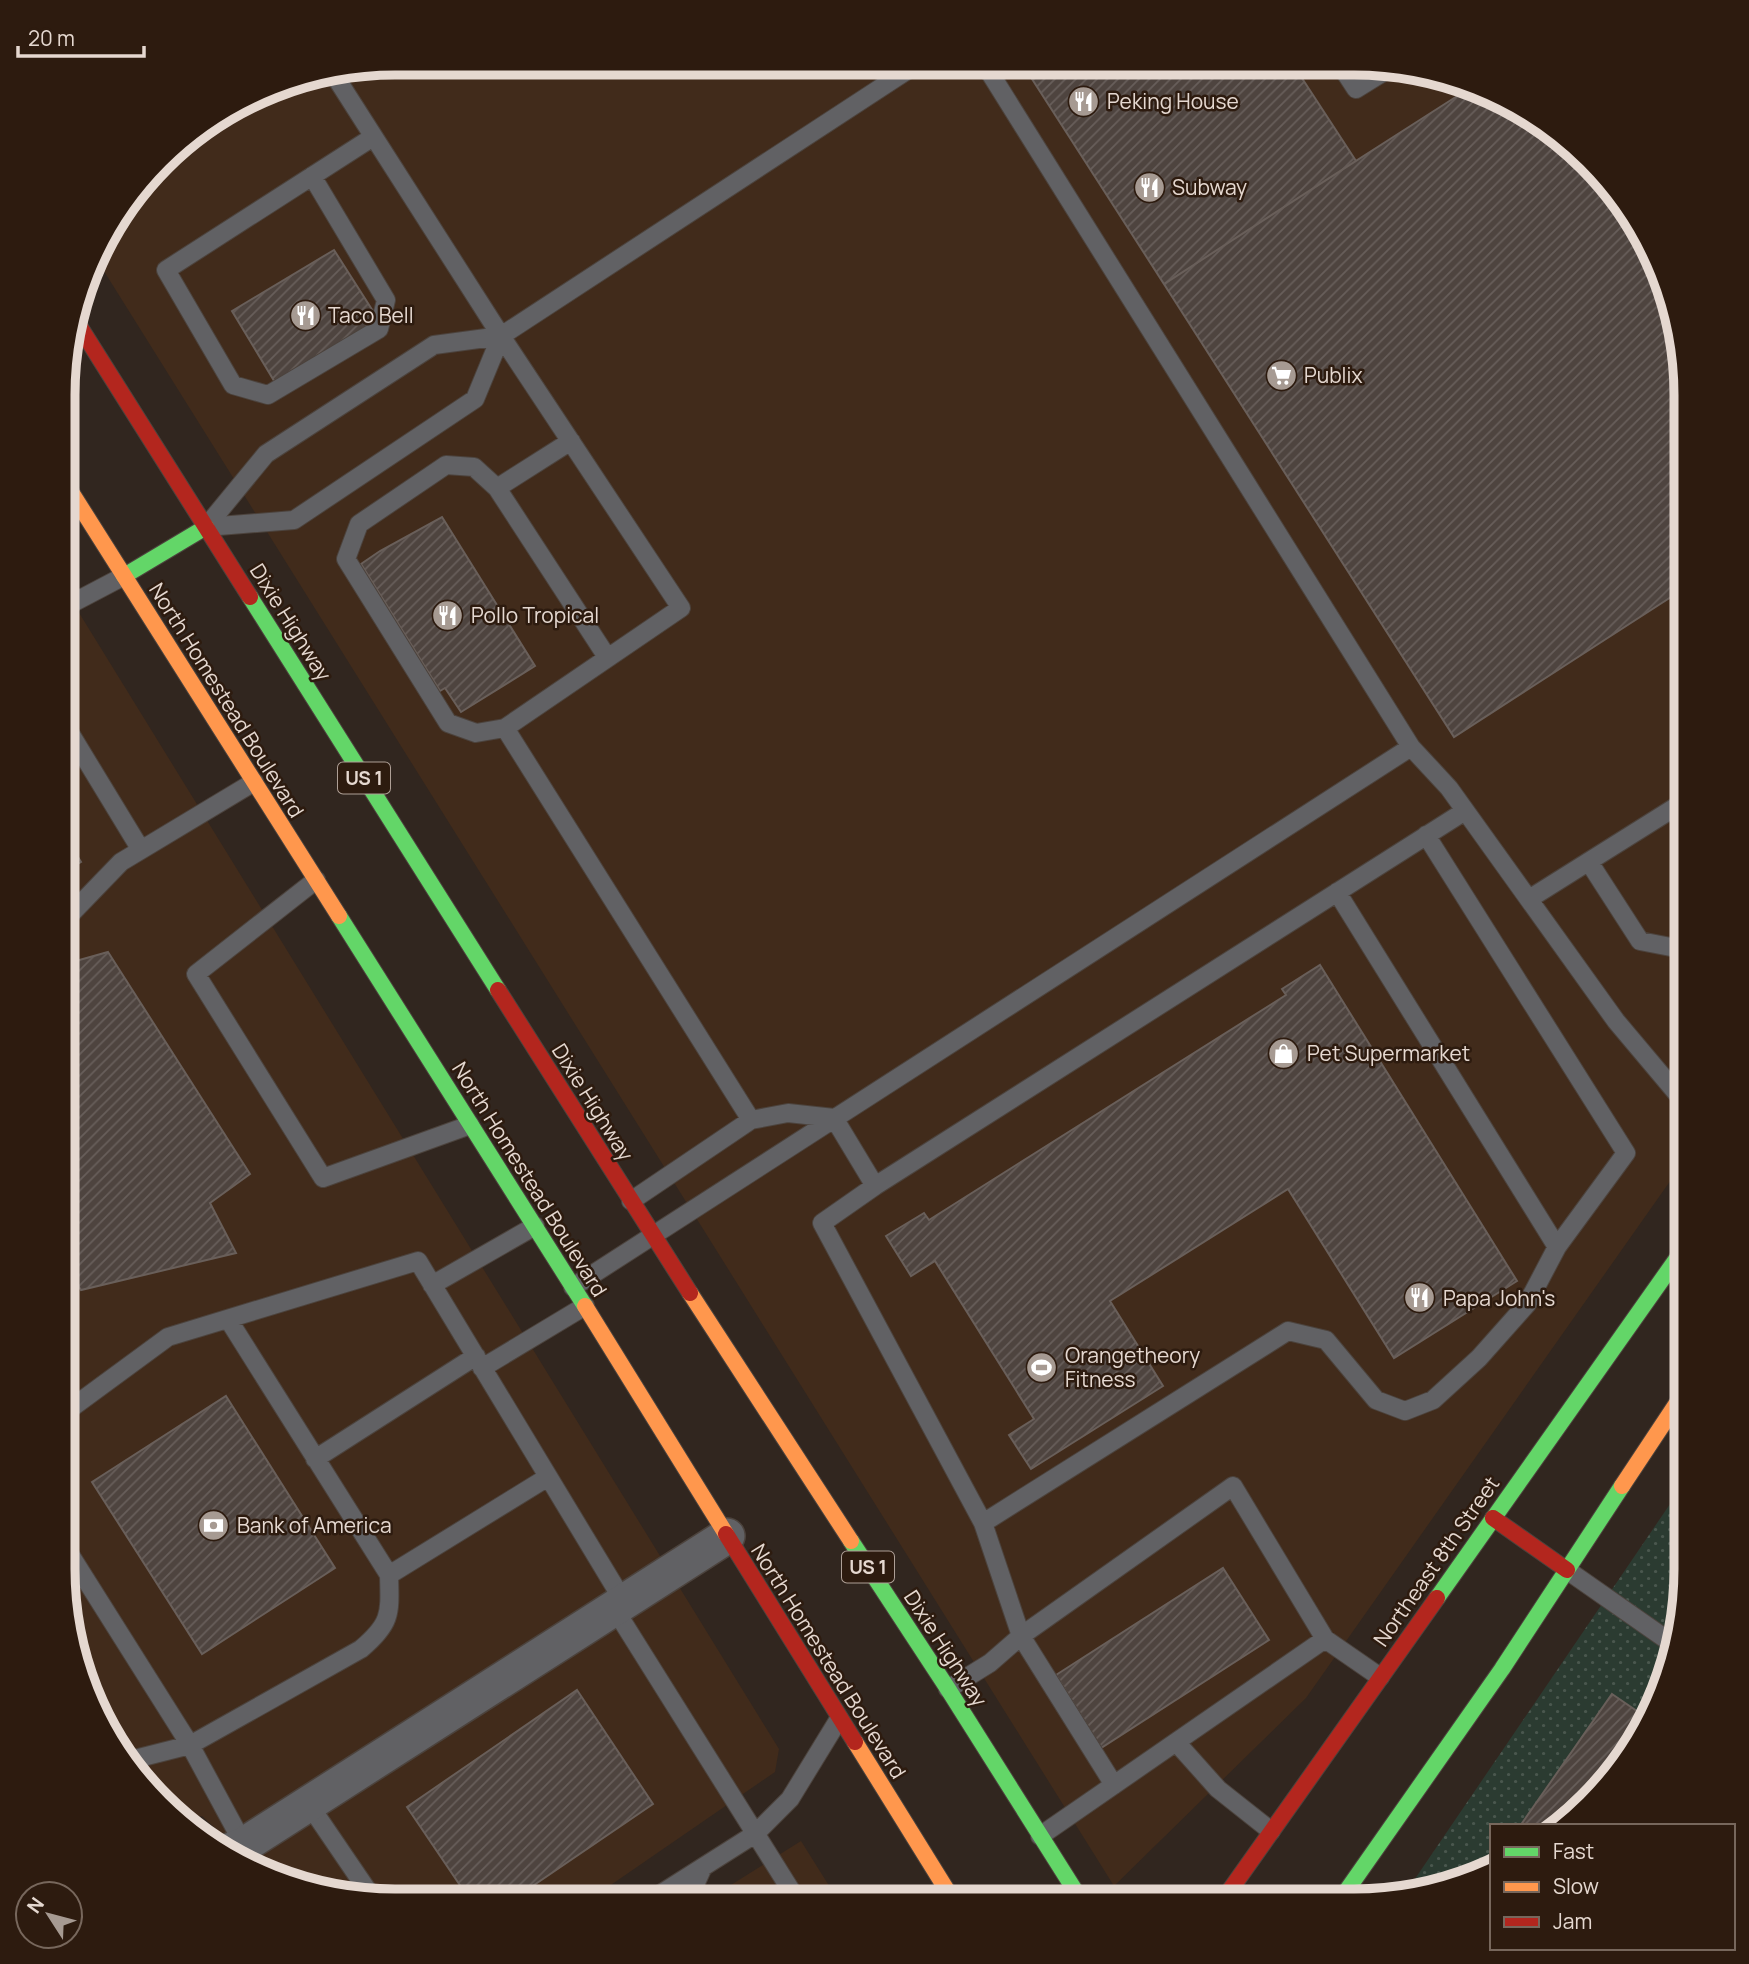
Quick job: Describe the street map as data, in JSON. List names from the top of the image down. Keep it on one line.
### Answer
{"streets":{"main road":["Dixie Highway","North Homestead Boulevard","US 1","Northeast 8th Street"]},"places":{"restaurant":["Peking House","Subway","Taco Bell","Pollo Tropical","Papa John's"],"supermarket":["Publix"],"shop":["Pet Supermarket"],"sports":["Orangetheory Fitness"],"bank":["Bank of America"]},"legend":["Fast","Slow","Jam"],"scale_bar":"20 m","north":"top left"}
